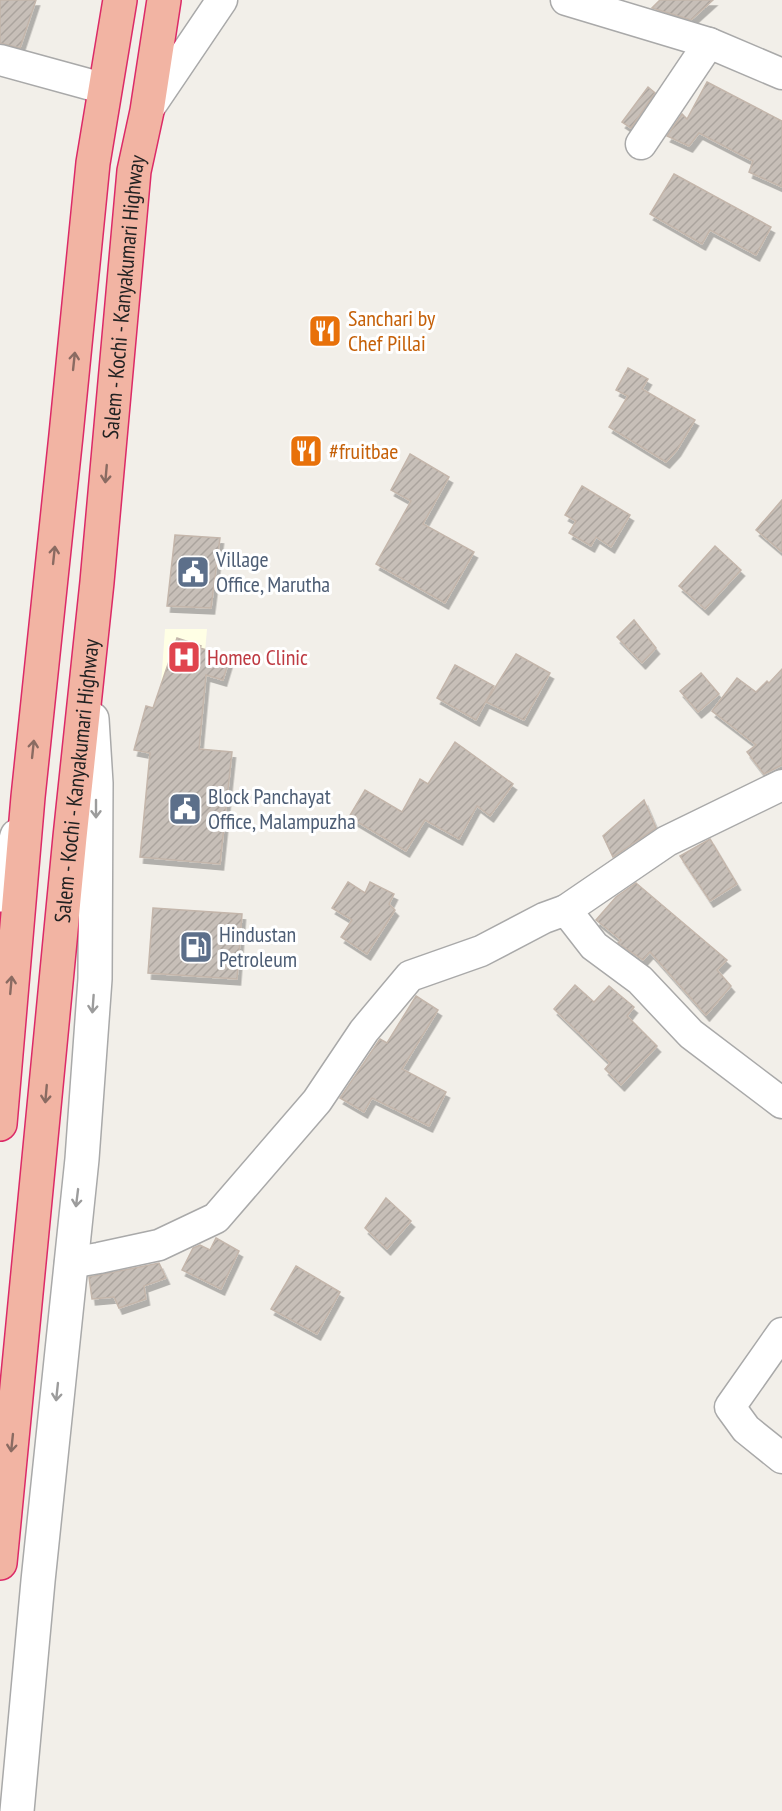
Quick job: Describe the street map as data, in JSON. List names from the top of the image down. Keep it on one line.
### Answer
{"streets":{"highway":["Salem - Kochi - Kanyakumari Highway"]},"places":{"restaurant":["Sanchari by Chef Pillai","#fruitbae"],"public building":["Village Office, Marutha","Block Panchayat Office, Malampuzha"],"hospital":["Homeo Clinic"],"fuel station":["Hindustan Petroleum"]}}
